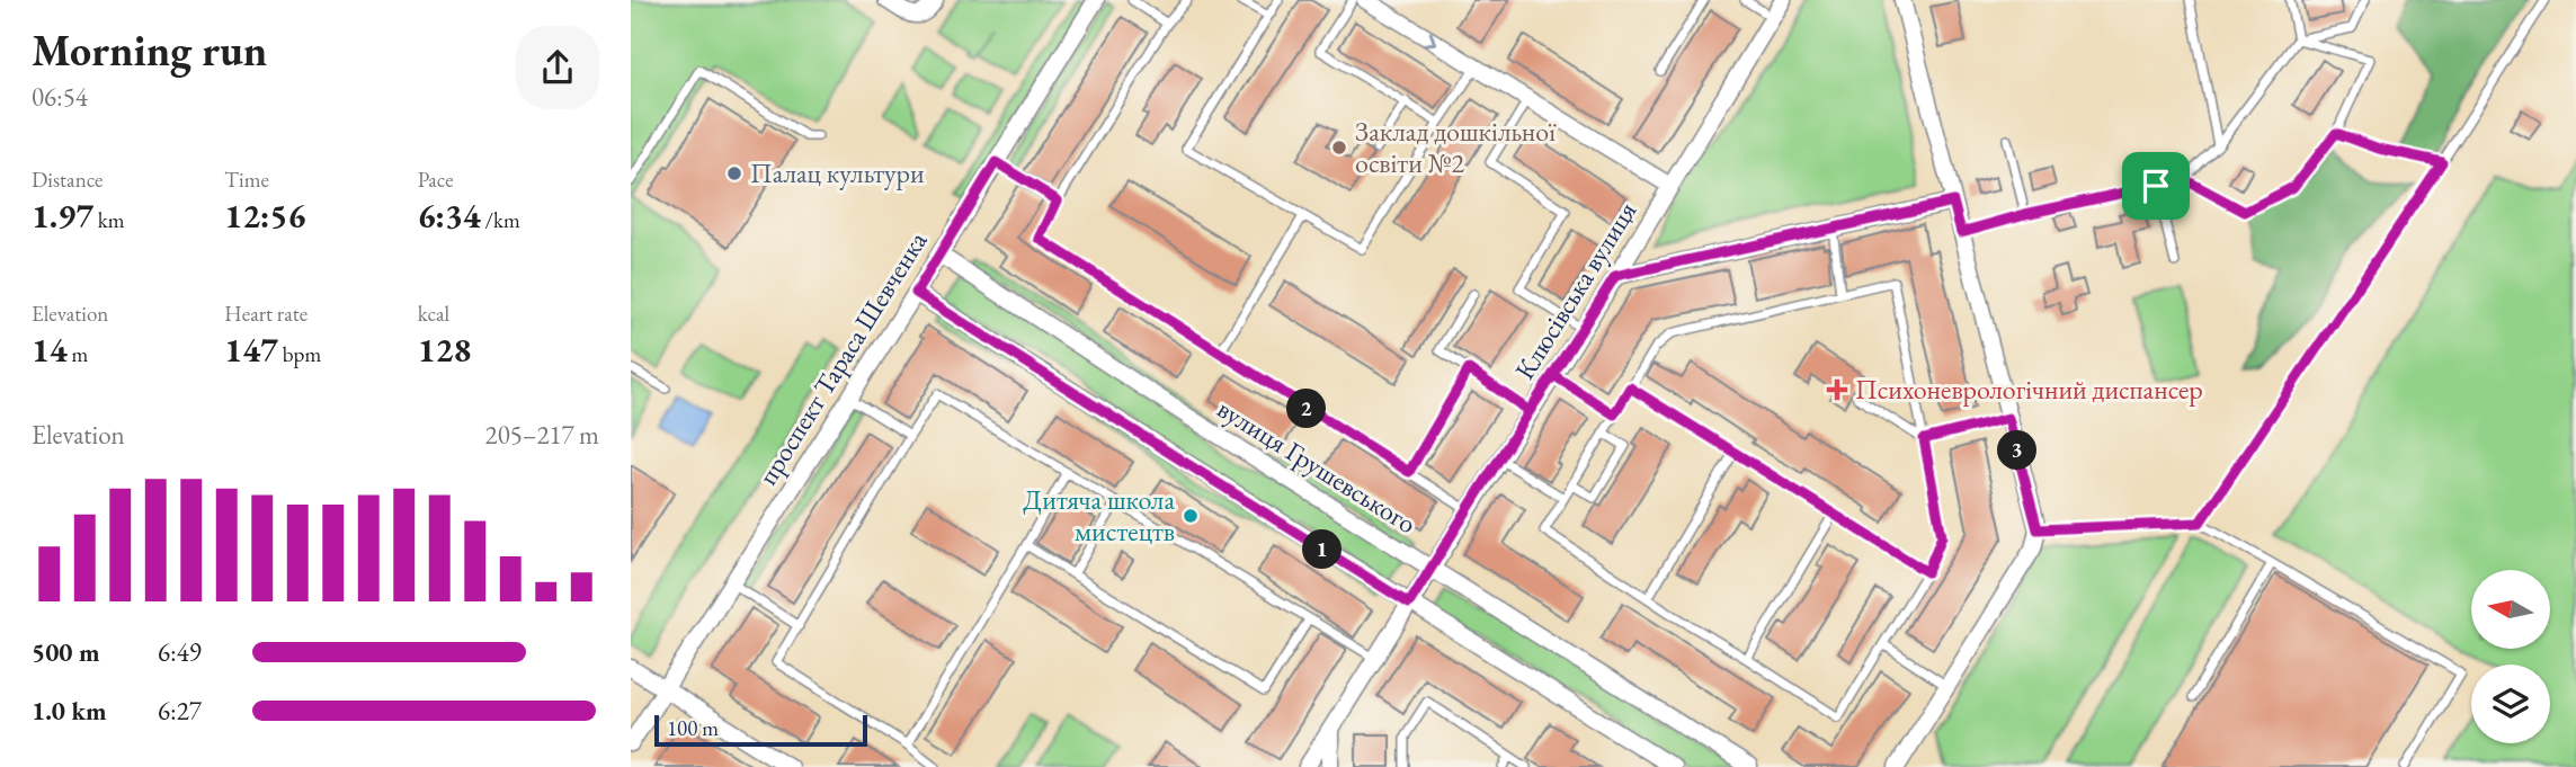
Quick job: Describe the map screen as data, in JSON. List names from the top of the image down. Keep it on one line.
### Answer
{"streets":{"street":["Клюсівська вулиця","проспект Тараса Шевченка","вулиця Грушевського"]},"crossings":[["Клюсівська вулиця","вулиця Грушевського"],["проспект Тараса Шевченка","вулиця Грушевського"]],"places":{"other":["Заклад дошкільної освіти №2","Палац культури","Дитяча школа мистецтв"],"health":["Психоневрологічний диспансер"]},"scale_bar":"100 m","north":"left","page":{"heading":["Morning run","06:54"],"stats":[["Distance","1.97 km"],["Time","12:56"],["Pace","6:34 /km"],["Elevation","14 m"],["Heart rate","147 bpm"],["kcal","128"]],"pins":["2","3","1"],"chart":["Elevation","205–217 m"],"list":[{"name":"500 m","note":"6:49"},{"name":"1.0 km","note":"6:27"}],"scale":"100 m"}}
